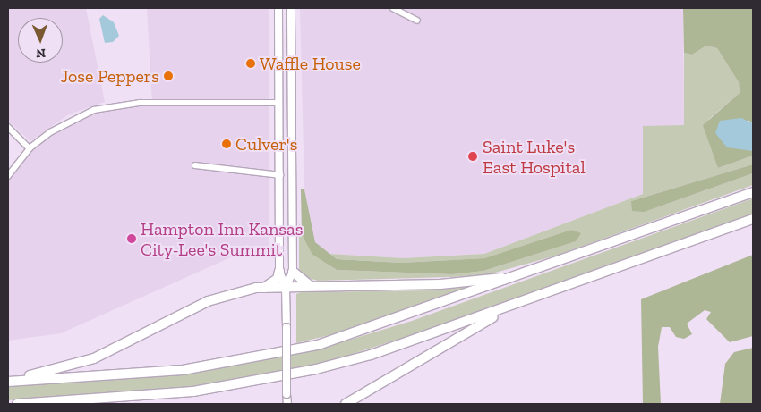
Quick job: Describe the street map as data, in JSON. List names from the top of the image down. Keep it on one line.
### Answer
{"places":["Waffle House","Jose Peppers","Culver's","Saint Luke's East Hospital","Hampton Inn Kansas City-Lee's Summit"],"north":"bottom"}
